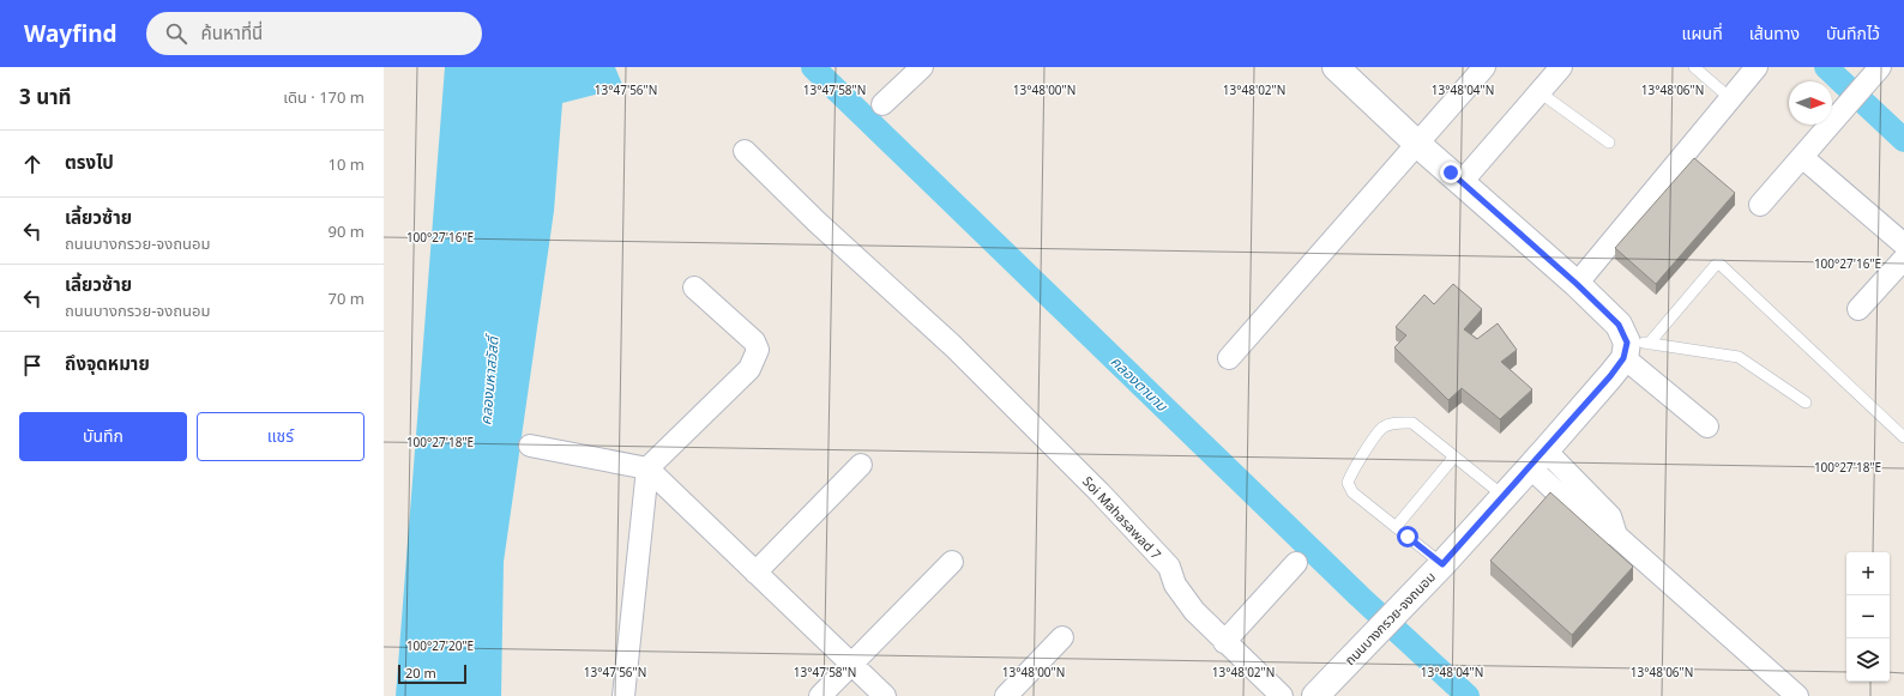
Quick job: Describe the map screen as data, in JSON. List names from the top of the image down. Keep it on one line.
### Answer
{"streets":{"street":["Soi Mahasawad 7","ถนนบางกรวย-จงถนอม"]},"water":["คลองมหาสวัสดิ์","คลองตานาม"],"scale_bar":"20 m","north":"right","page":{"header":"Wayfind","search":"ค้นหาที่นี่","nav":["แผนที่","เส้นทาง","บันทึกไว้"],"heading":["3 นาที","เดิน · 170 m"],"list":[["ตรงไป","10 m"],["เลี้ยวซ้าย","ถนนบางกรวย-จงถนอม","90 m"],["เลี้ยวซ้าย","ถนนบางกรวย-จงถนอม","70 m"],"ถึงจุดหมาย"],"buttons":["บันทึก","แชร์"],"map_buttons":["+","−"],"scale":"20 m"},"coordinates":["13°47'56\"N","13°47'58\"N","13°48'00\"N","13°48'02\"N","13°48'04\"N","13°48'06\"N","100°27'16\"E","100°27'18\"E","100°27'20\"E"]}
